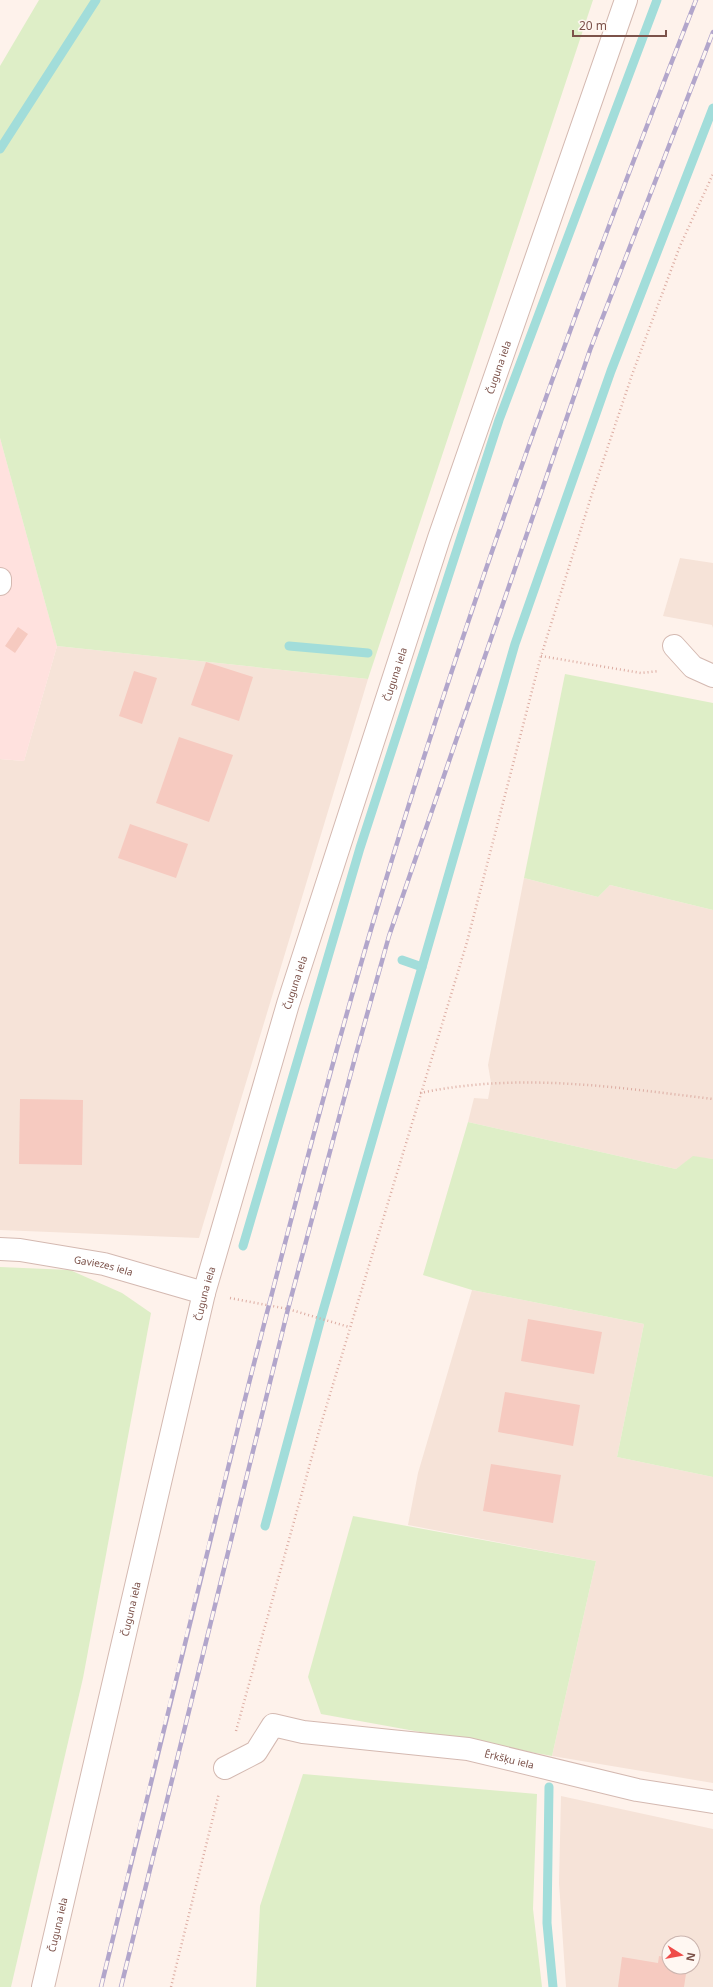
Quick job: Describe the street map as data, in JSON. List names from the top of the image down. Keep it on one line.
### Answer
{"streets":{"street":["Čuguna iela","Gaviezes iela","Ērkšķu iela"]},"crossings":[["Čuguna iela","Gaviezes iela"]],"scale_bar":"20 m","north":"right"}
